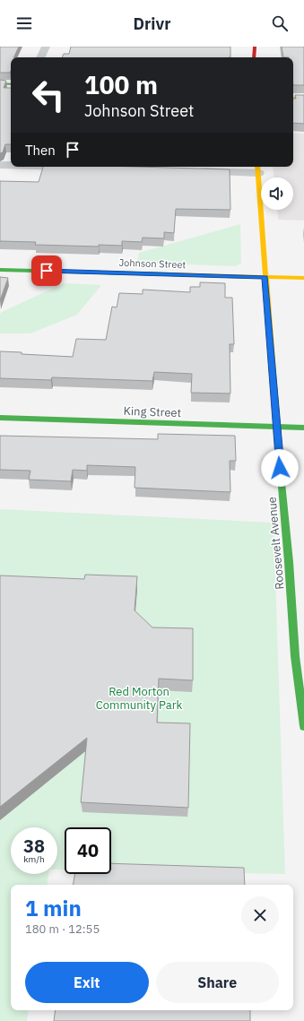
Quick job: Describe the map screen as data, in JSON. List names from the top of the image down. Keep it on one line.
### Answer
{"streets":{"street":["Johnson Street","King Street","Roosevelt Avenue"]},"crossings":[["Johnson Street","Roosevelt Avenue"],["King Street","Roosevelt Avenue"]],"parks":["Red Morton Community Park"],"page":{"header":"Drivr","turn":["100 m","Johnson Street"],"then":"Then","speed":"38 km/h","limit":"40","heading":["1 min","180 m · 12:55"],"buttons":["Exit","Share"]}}
